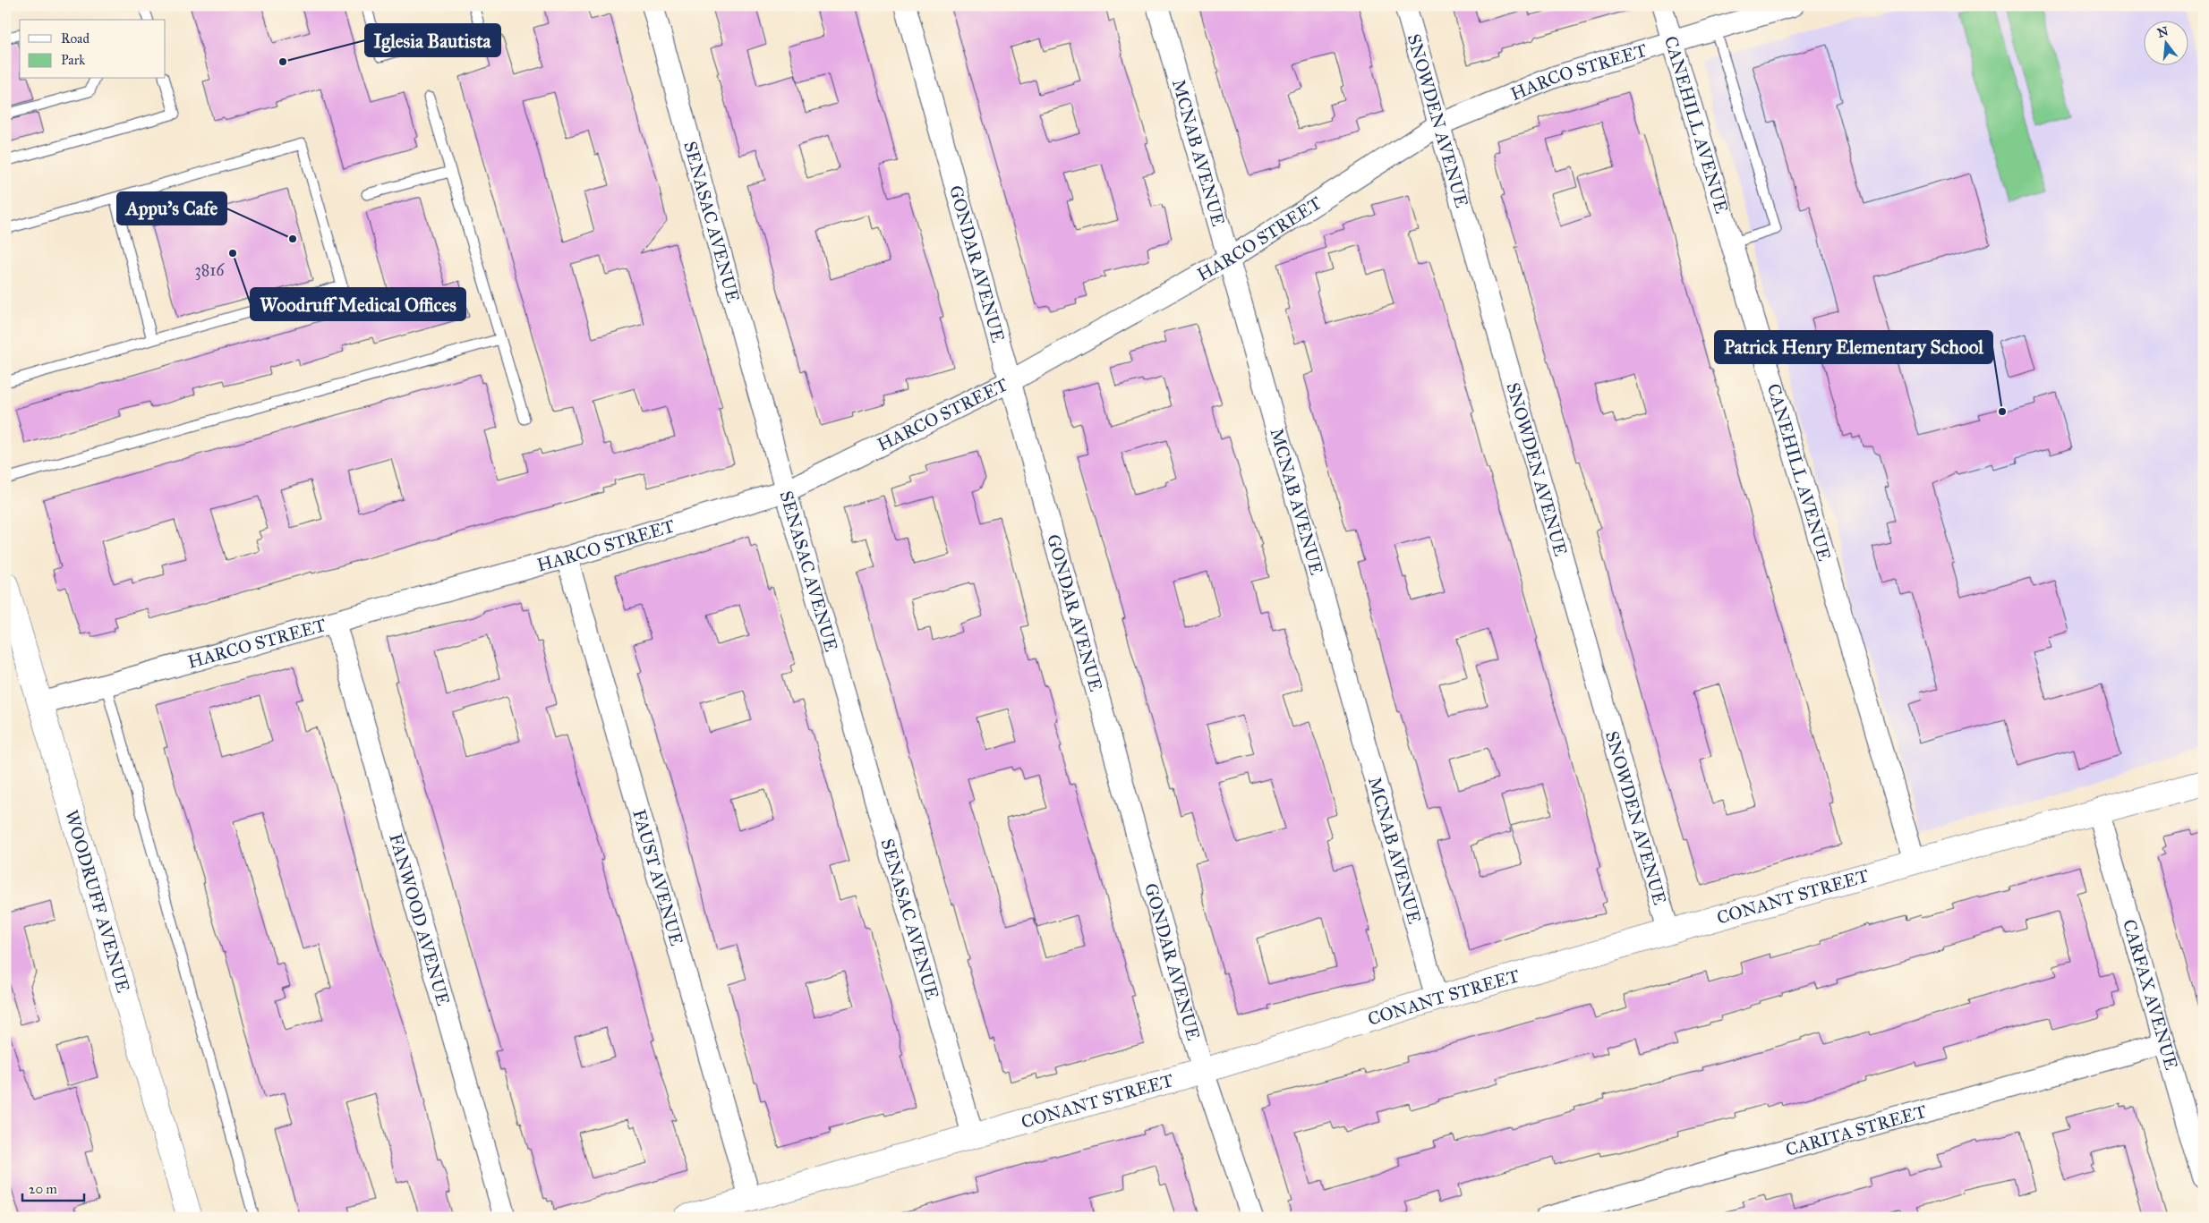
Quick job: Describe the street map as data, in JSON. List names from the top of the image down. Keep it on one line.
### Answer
{"streets":{"street":["HARCO STREET","SNOWDEN AVENUE","CANEHILL AVENUE","MCNAB AVENUE","SENASAC AVENUE","GONDAR AVENUE","FAUST AVENUE","CONANT STREET","WOODRUFF AVENUE","FANWOOD AVENUE","CARFAX AVENUE","CARITA STREET"]},"crossings":[["HARCO STREET","SNOWDEN AVENUE"],["HARCO STREET","CANEHILL AVENUE"],["HARCO STREET","MCNAB AVENUE"],["HARCO STREET","SENASAC AVENUE"],["HARCO STREET","GONDAR AVENUE"],["HARCO STREET","FAUST AVENUE"],["HARCO STREET","WOODRUFF AVENUE"],["HARCO STREET","FANWOOD AVENUE"],["SNOWDEN AVENUE","CONANT STREET"],["CANEHILL AVENUE","CONANT STREET"],["MCNAB AVENUE","CONANT STREET"],["SENASAC AVENUE","CONANT STREET"],["GONDAR AVENUE","CONANT STREET"],["FAUST AVENUE","CONANT STREET"],["CONANT STREET","CARFAX AVENUE"],["CARFAX AVENUE","CARITA STREET"]],"places":["Iglesia Bautista","Appu's Cafe","Woodruff Medical Offices","Patrick Henry Elementary School"],"house_numbers":["3816"],"legend":["Road","Park"],"scale_bar":"20 m","north":"top"}
